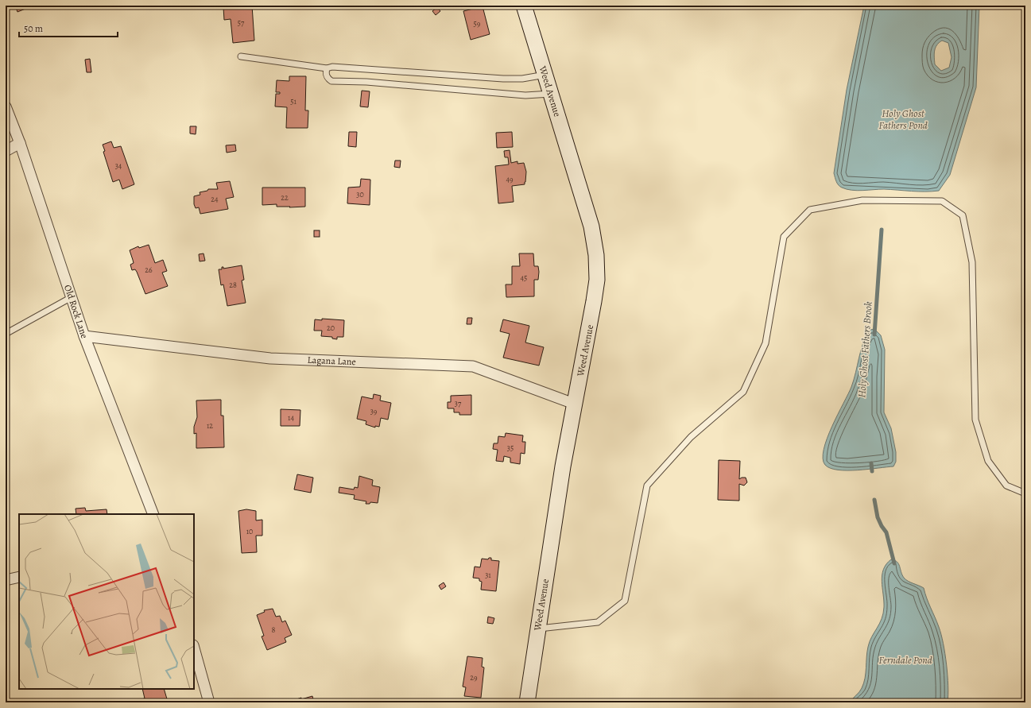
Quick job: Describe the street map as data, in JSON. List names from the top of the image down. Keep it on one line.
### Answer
{"streets":{"main road":["Weed Avenue"],"street":["Old Rock Lane","Lagana Lane"]},"crossings":[["Weed Avenue","Lagana Lane"],["Old Rock Lane","Lagana Lane"]],"water":["Holy Ghost Fathers Pond","Holy Ghost Fathers Brook","Ferndale Pond"],"house_numbers":["57","59","51","34","49","30","22","24","26","45","28","20","37","39","14","12","35","10","31","8","29"],"scale_bar":"50 m"}
